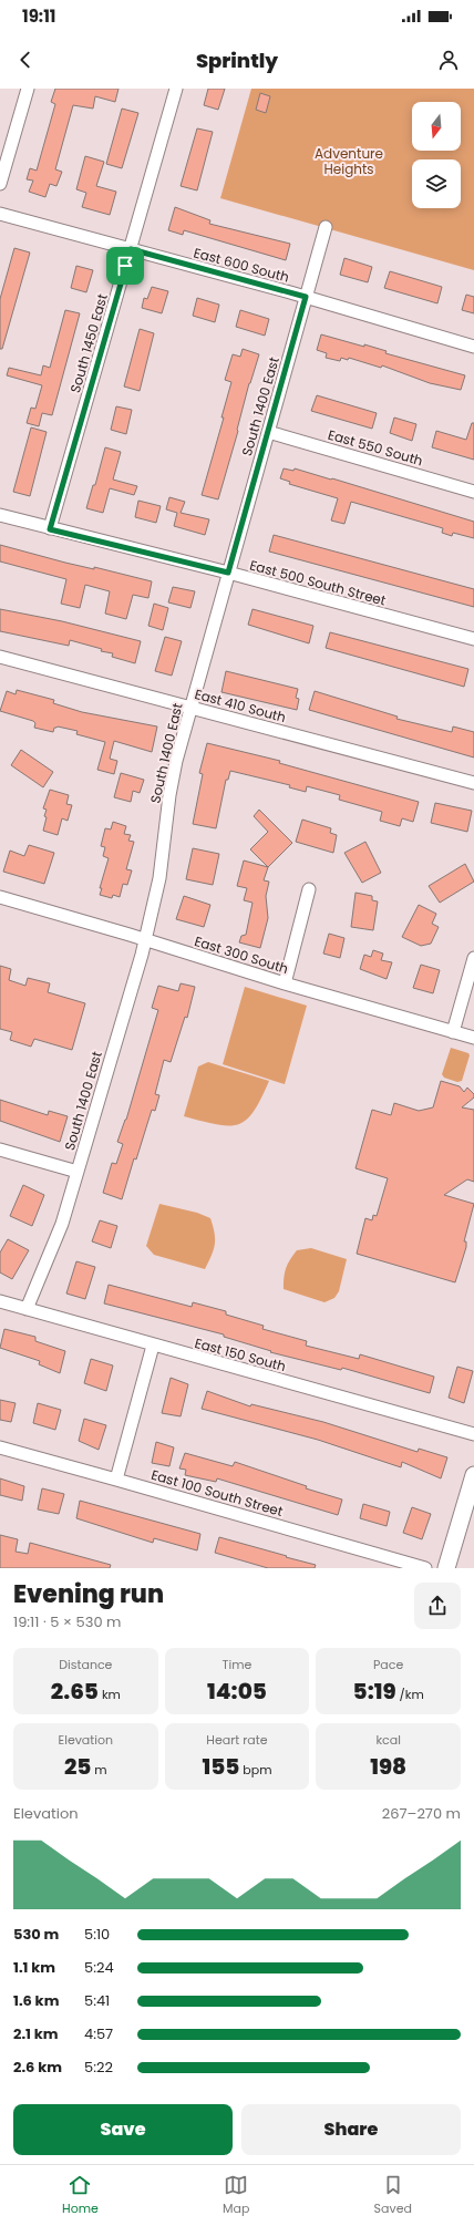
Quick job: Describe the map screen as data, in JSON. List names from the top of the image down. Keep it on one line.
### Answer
{"streets":{"street":["East 600 South","South 1450 East","South 1400 East","East 550 South","East 500 South Street","East 410 South","East 300 South","East 150 South","East 100 South Street"]},"crossings":[["East 600 South","South 1450 East"],["East 600 South","South 1400 East"],["South 1450 East","East 500 South Street"],["South 1400 East","East 550 South"],["South 1400 East","East 500 South Street"],["South 1400 East","East 410 South"],["South 1400 East","East 300 South"],["South 1400 East","East 150 South"]],"parks":["Adventure Heights"],"north":"bottom","page":{"status":"19:11","header":"Sprintly","heading":["Evening run","19:11 · 5 × 530 m"],"stats":[["Distance","2.65 km"],["Time","14:05"],["Pace","5:19 /km"],["Elevation","25 m"],["Heart rate","155 bpm"],["kcal","198"]],"chart":["Elevation","267–270 m"],"list":[{"name":"530 m","note":"5:10"},{"name":"1.1 km","note":"5:24"},{"name":"1.6 km","note":"5:41"},{"name":"2.1 km","note":"4:57"},{"name":"2.6 km","note":"5:22"}],"buttons":["Save","Share"],"tabs":["Home","Map","Saved"]}}
